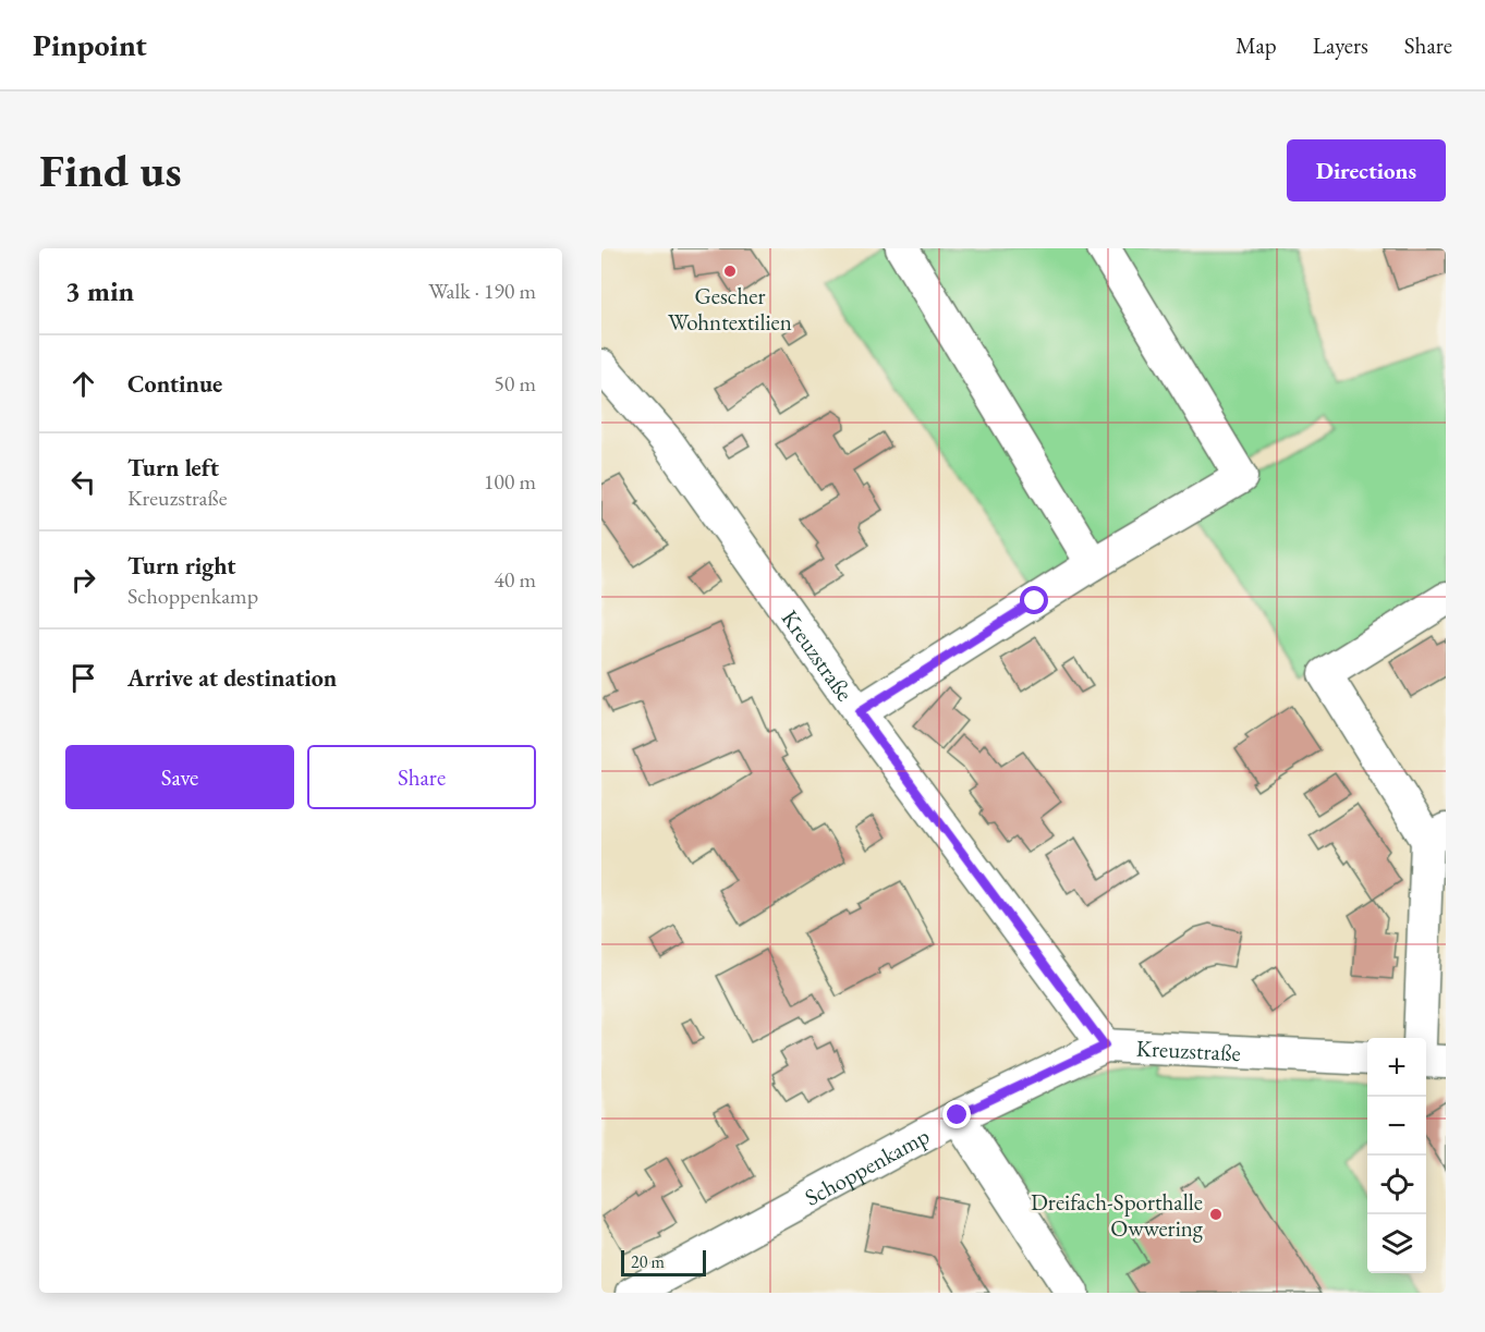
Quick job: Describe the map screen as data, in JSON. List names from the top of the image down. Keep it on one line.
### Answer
{"streets":{"street":["Kreuzstraße","Schoppenkamp"]},"crossings":[["Kreuzstraße","Schoppenkamp"]],"places":["Gescher Wohntextilien","Dreifach-Sporthalle Owwering"],"scale_bar":"20 m","page":{"header":"Pinpoint","nav":["Map","Layers","Share"],"buttons":["Directions",["Save","Share"]],"title":"Find us","heading":["3 min","Walk · 190 m"],"list":[["Continue","50 m"],["Turn left","Kreuzstraße","100 m"],["Turn right","Schoppenkamp","40 m"],"Arrive at destination"],"map_buttons":["+","−"],"scale":"20 m"}}
